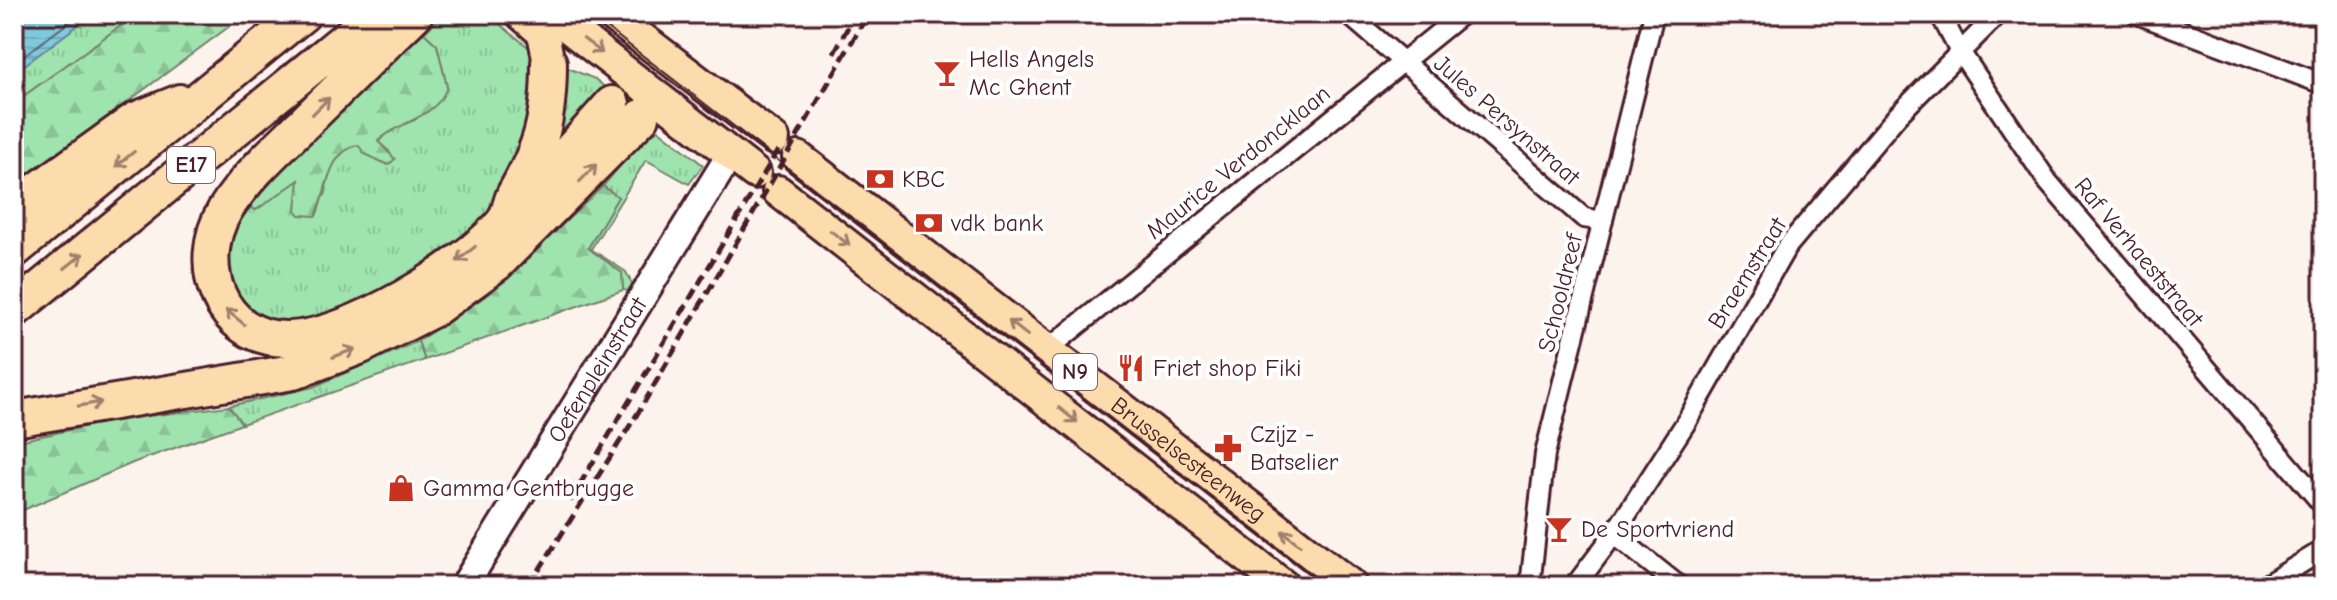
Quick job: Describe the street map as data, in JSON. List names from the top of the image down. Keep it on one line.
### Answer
{"streets":{"highway":["E17"],"main road":["N9","Brusselsesteenweg"],"street":["Jules Persynstraat","Maurice Verdoncklaan","Raf Verhaeststraat","Braemstraat","Schooldreef","Oefenpleinstraat"]},"crossings":[["Jules Persynstraat","Maurice Verdoncklaan"],["Jules Persynstraat","Schooldreef"],["Maurice Verdoncklaan","Brusselsesteenweg"],["Raf Verhaeststraat","Braemstraat"],["Oefenpleinstraat","Brusselsesteenweg"]],"places":{"bar":["Hells Angels Mc Ghent","De Sportvriend"],"bank":["KBC","vdk bank"],"restaurant":["Friet shop Fiki"],"pharmacy":["Czijz - Batselier"],"shop":["Gamma Gentbrugge"]}}
